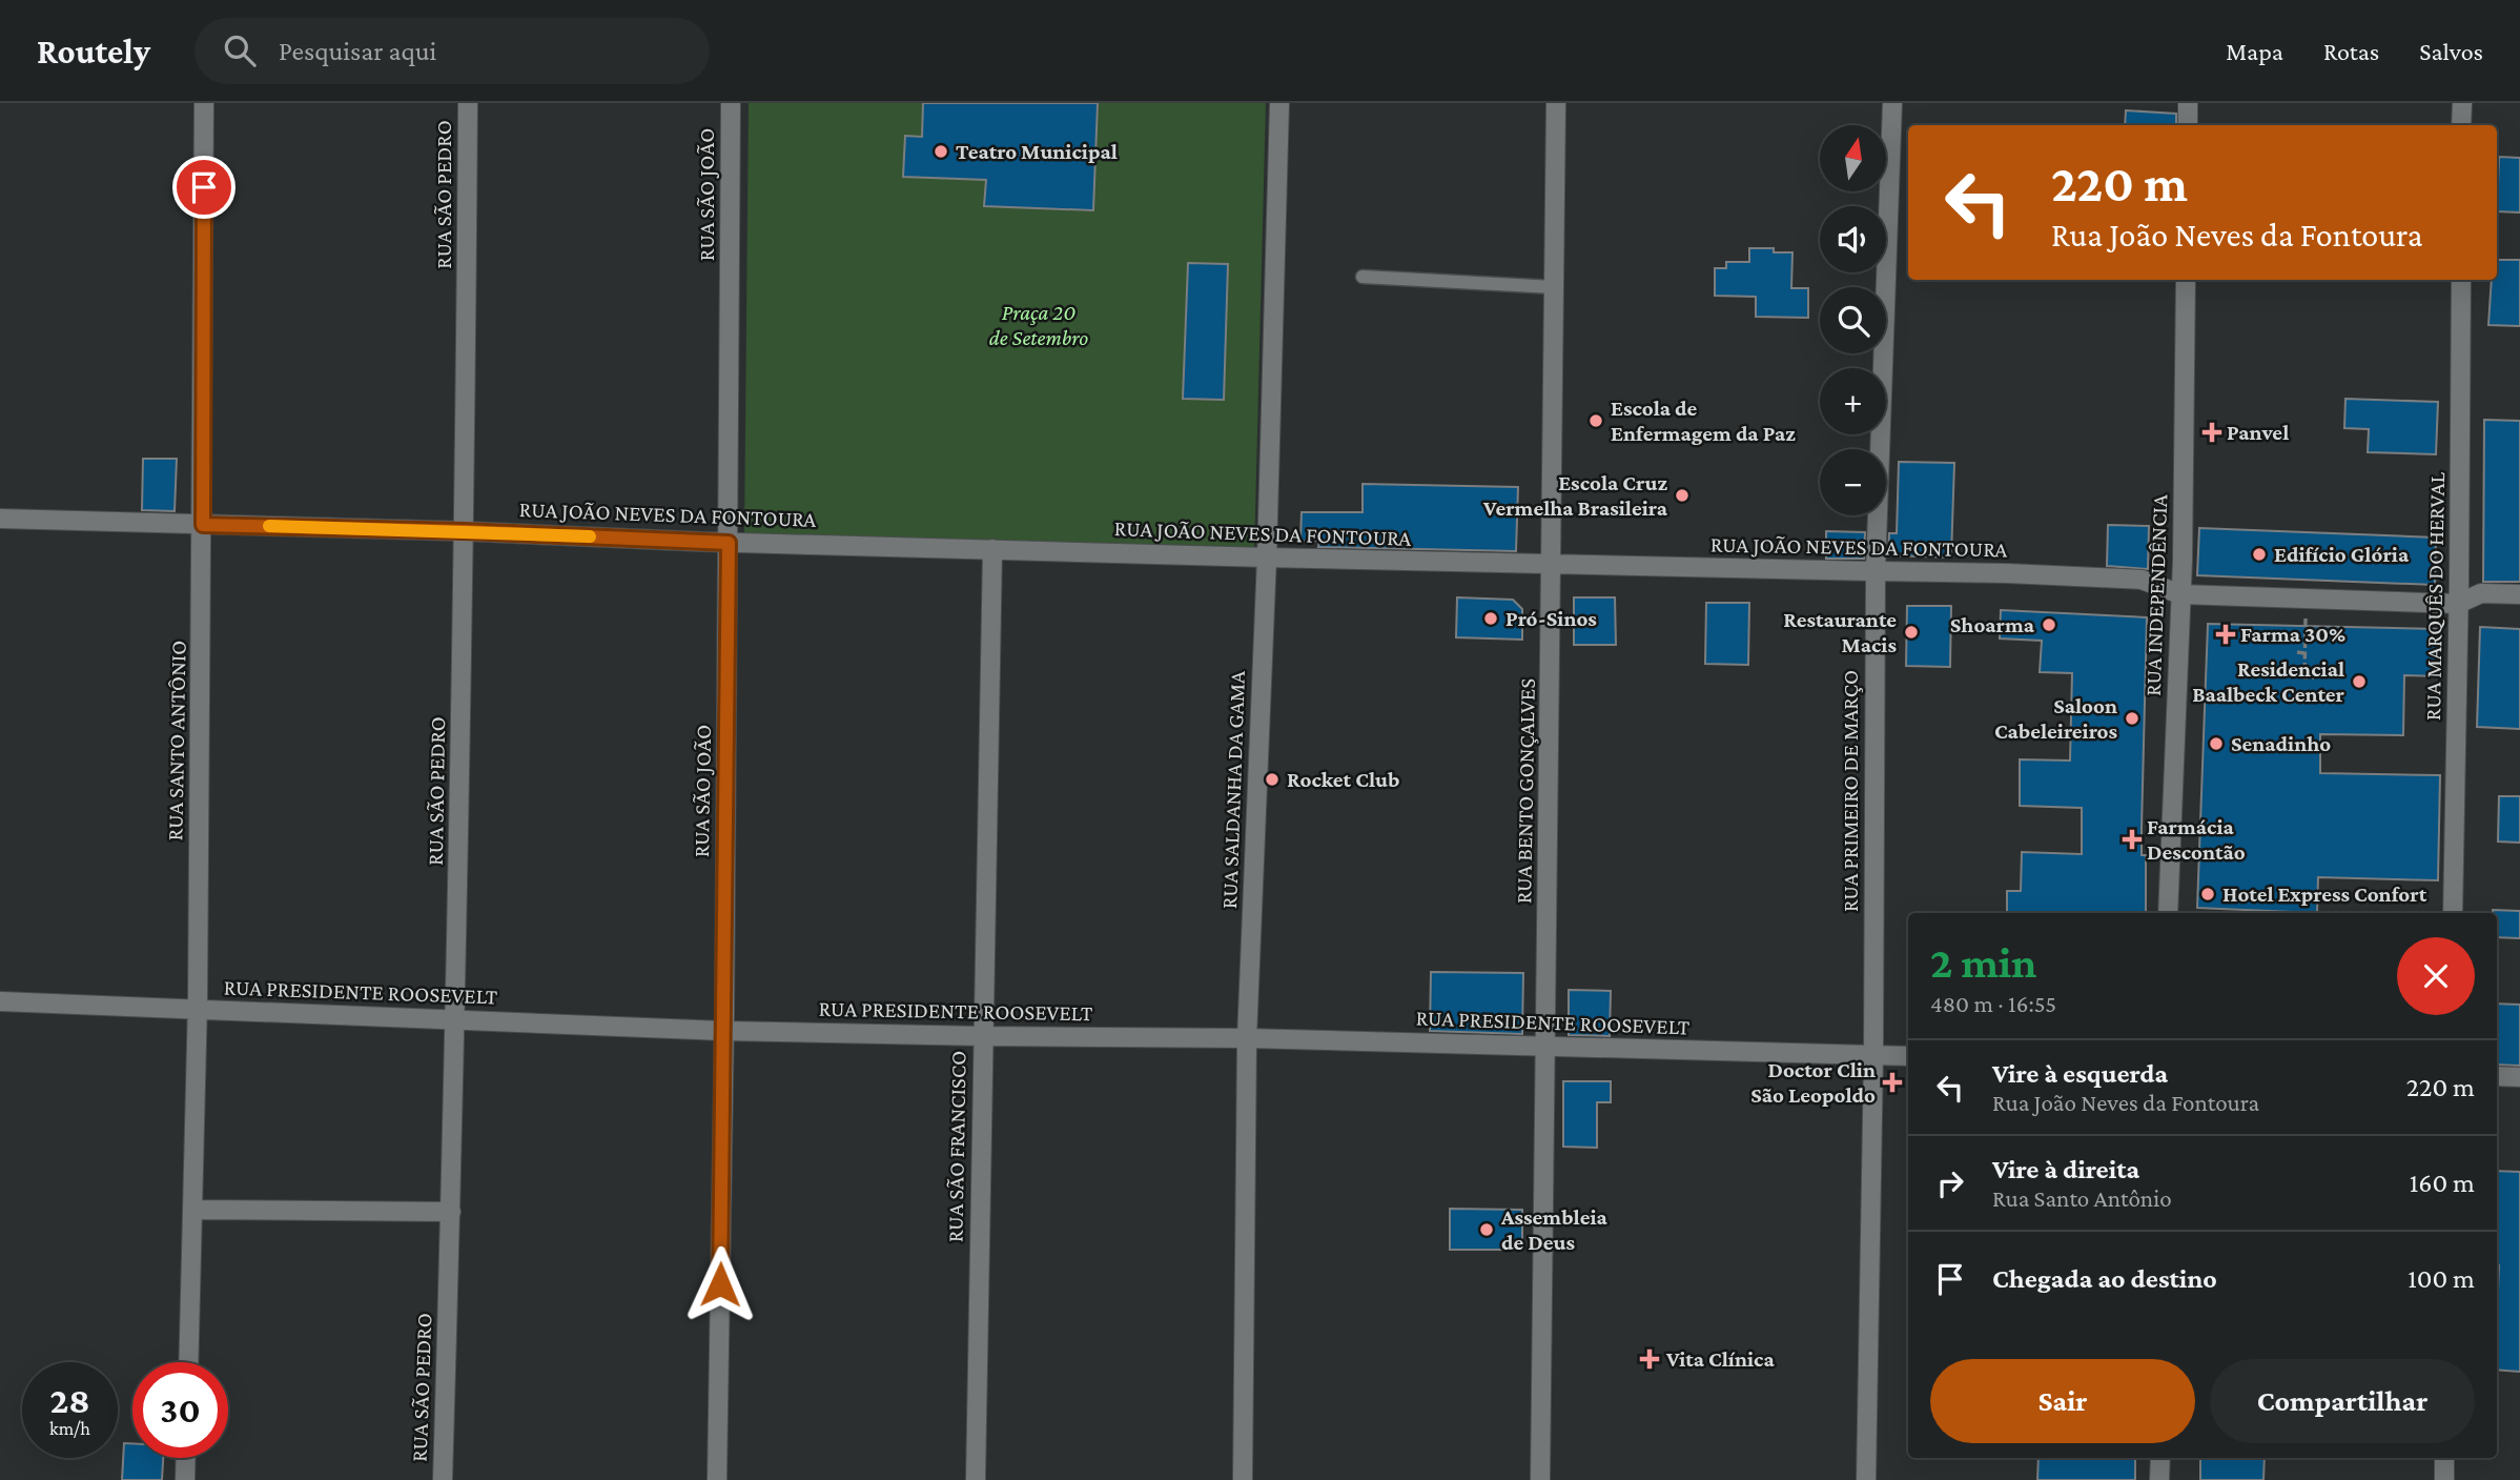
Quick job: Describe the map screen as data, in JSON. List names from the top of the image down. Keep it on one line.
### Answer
{"streets":{"street":["RUA SÃO PEDRO","RUA SÃO JOÃO","RUA JOÃO NEVES DA FONTOURA","RUA INDEPENDÊNCIA","RUA MARQUÊS DO HERVAL","RUA SANTO ANTÔNIO","RUA SALDANHA DA GAMA","RUA BENTO GONÇALVES","RUA PRIMEIRO DE MARÇO","RUA PRESIDENTE ROOSEVELT","RUA SÃO FRANCISCO"]},"crossings":[["RUA SÃO PEDRO","RUA JOÃO NEVES DA FONTOURA"],["RUA SÃO PEDRO","RUA PRESIDENTE ROOSEVELT"],["RUA SÃO JOÃO","RUA JOÃO NEVES DA FONTOURA"],["RUA SÃO JOÃO","RUA PRESIDENTE ROOSEVELT"],["RUA JOÃO NEVES DA FONTOURA","RUA INDEPENDÊNCIA"],["RUA JOÃO NEVES DA FONTOURA","RUA MARQUÊS DO HERVAL"],["RUA JOÃO NEVES DA FONTOURA","RUA SANTO ANTÔNIO"],["RUA JOÃO NEVES DA FONTOURA","RUA SALDANHA DA GAMA"],["RUA JOÃO NEVES DA FONTOURA","RUA BENTO GONÇALVES"],["RUA JOÃO NEVES DA FONTOURA","RUA PRIMEIRO DE MARÇO"],["RUA JOÃO NEVES DA FONTOURA","RUA SÃO FRANCISCO"],["RUA SANTO ANTÔNIO","RUA PRESIDENTE ROOSEVELT"],["RUA SALDANHA DA GAMA","RUA PRESIDENTE ROOSEVELT"],["RUA BENTO GONÇALVES","RUA PRESIDENTE ROOSEVELT"],["RUA PRIMEIRO DE MARÇO","RUA PRESIDENTE ROOSEVELT"],["RUA PRESIDENTE ROOSEVELT","RUA SÃO FRANCISCO"]],"parks":["Praça 20 de Setembro"],"places":{"other":["Teatro Municipal","Escola de Enfermagem da Paz","Escola Cruz Vermelha Brasileira","Edifício Glória","Pró-Sinos","Shoarma","Restaurante Macis","Residencial Baalbeck Center","Saloon Cabeleireiros","Senadinho","Rocket Club","Hotel Express Confort","Assembleia de Deus"],"health":["Panvel","Farma 30%","Farmácia Descontão","Doctor Clin São Leopoldo","Vita Clínica"]},"north":"top","page":{"header":"Routely","search":"Pesquisar aqui","nav":["Mapa","Rotas","Salvos"],"map_buttons":["+","−"],"turn":["220 m","Rua João Neves da Fontoura"],"heading":["2 min","480 m · 16:55"],"list":[{"name":"Vire à esquerda","note":"Rua João Neves da Fontoura","value":"220 m"},{"name":"Vire à direita","note":"Rua Santo Antônio","value":"160 m"},{"name":"Chegada ao destino","value":"100 m"}],"buttons":["Sair","Compartilhar"],"speed":"28 km/h","limit":"30"}}
